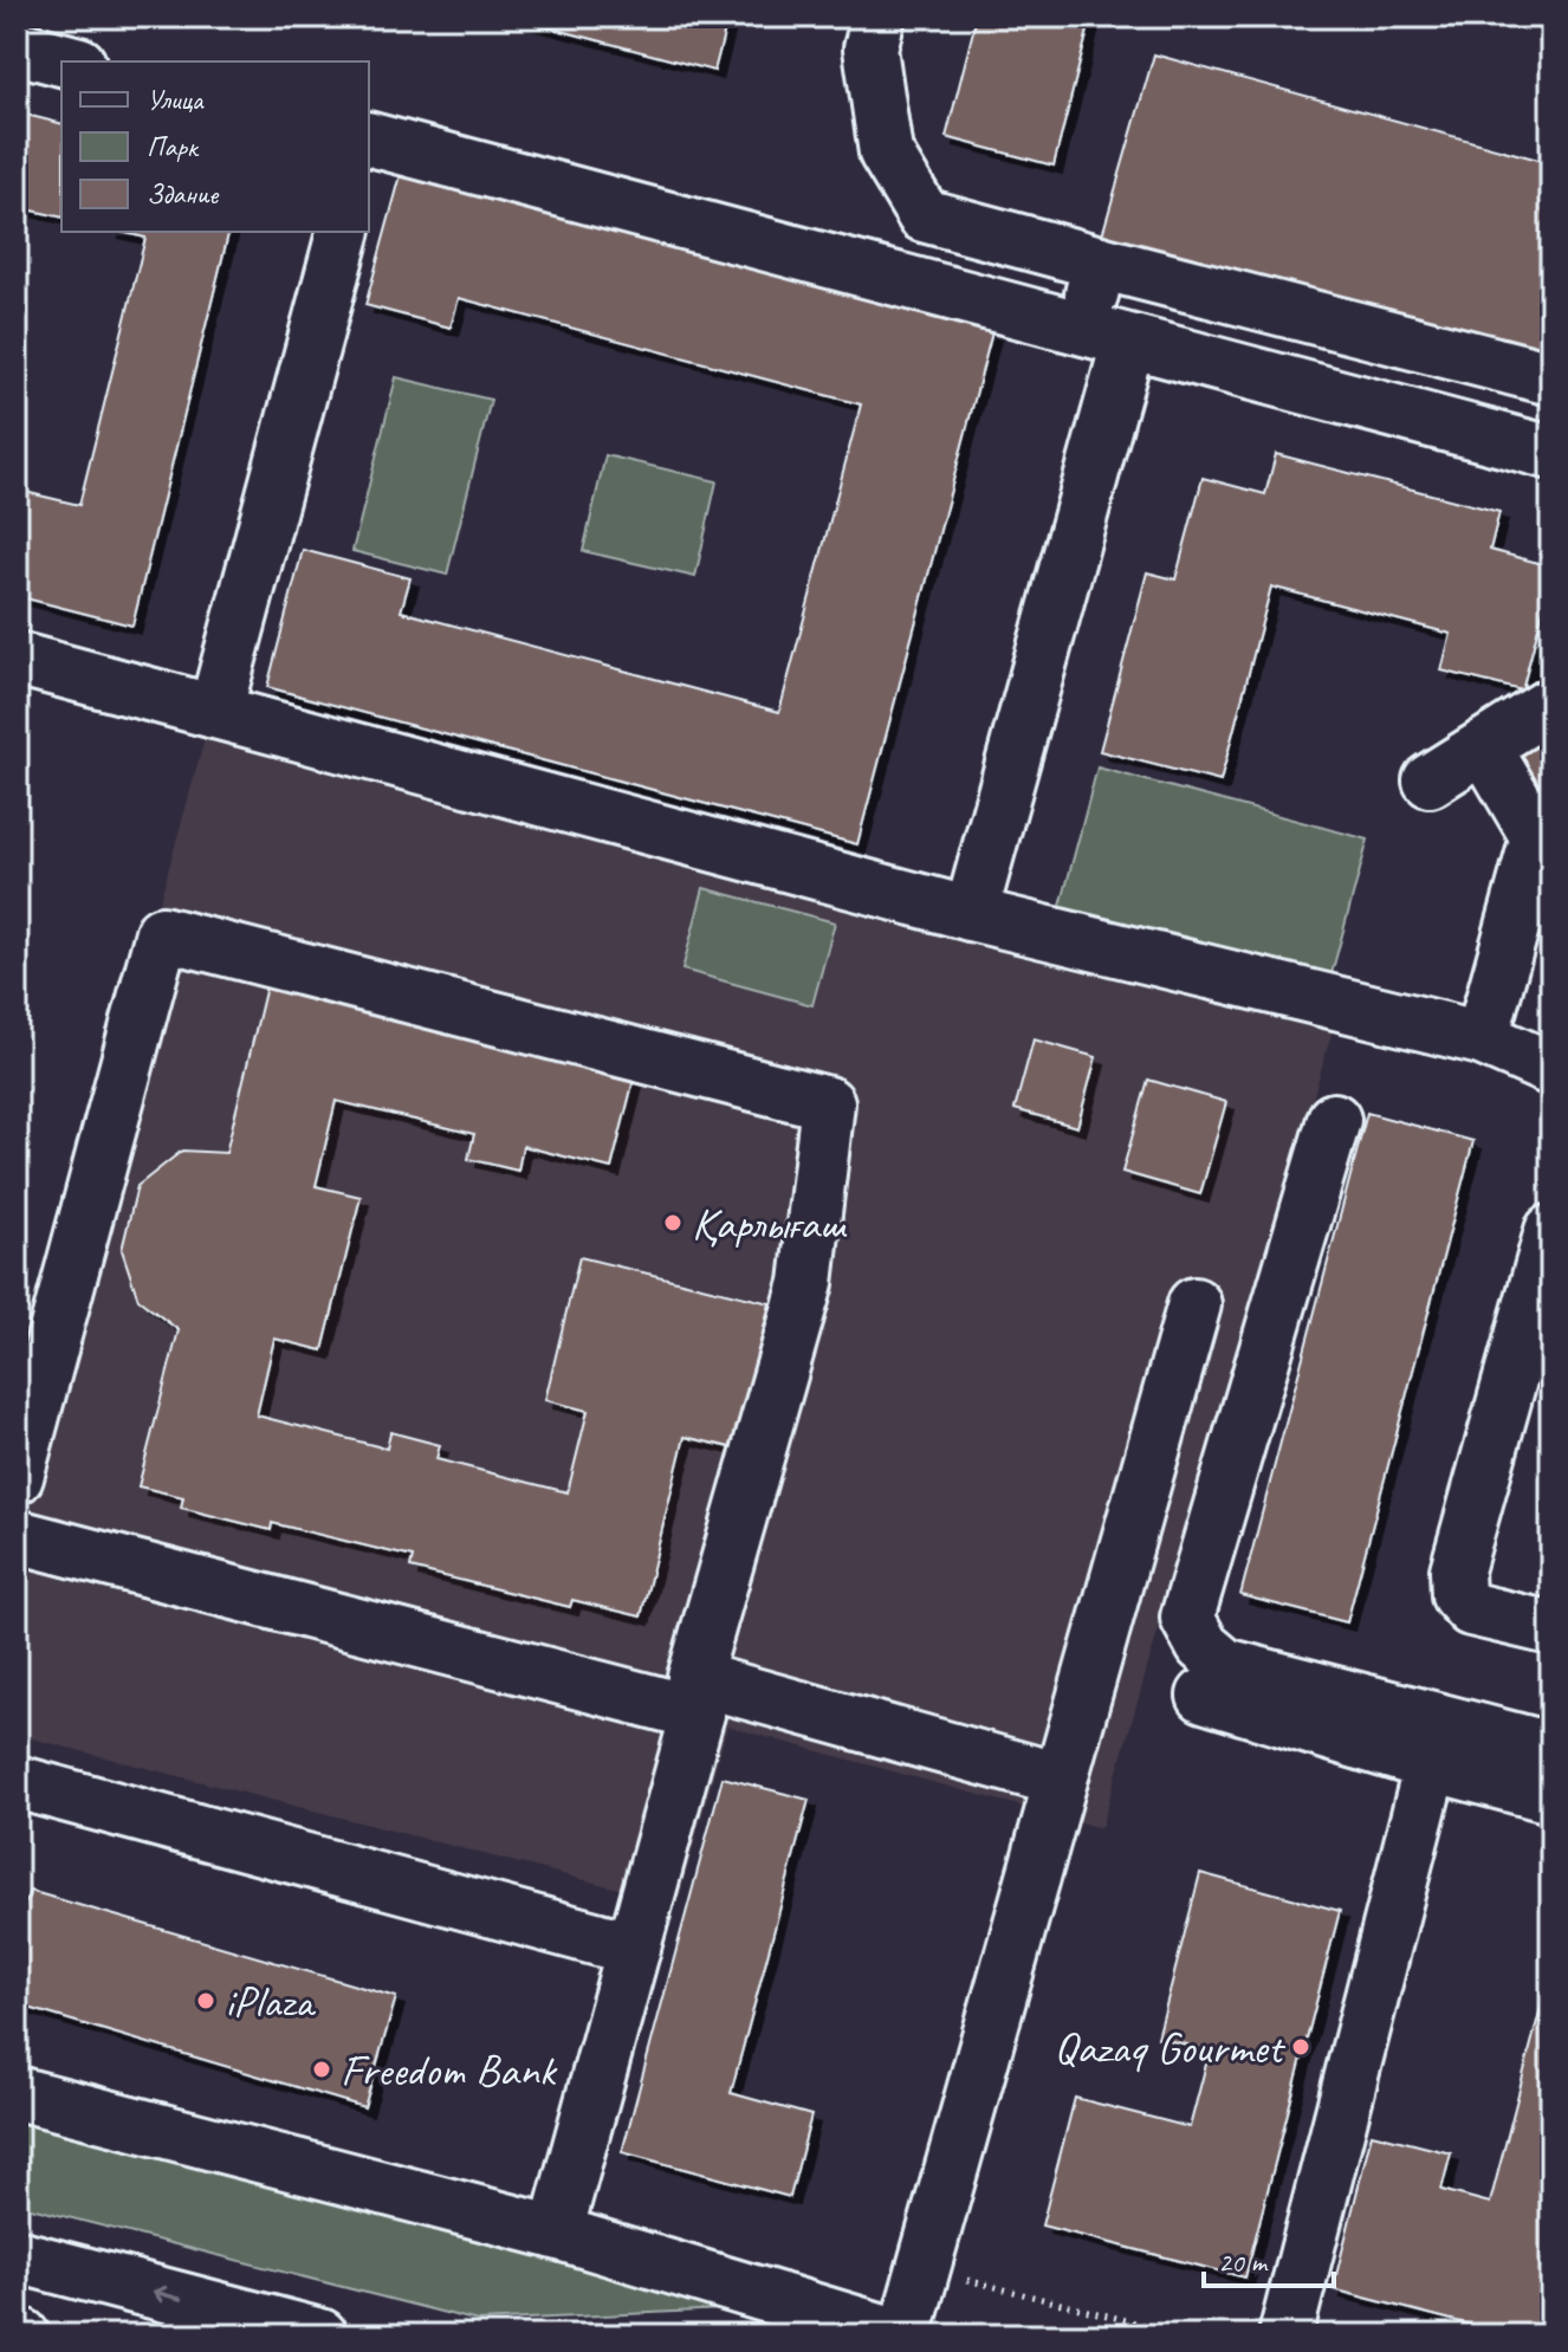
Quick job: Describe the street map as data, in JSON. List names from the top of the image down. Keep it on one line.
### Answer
{"places":["Қарлығаш","iPlaza","Qazaq Gourmet","Freedom Bank"],"legend":["Улица","Парк","Здание"],"scale_bar":"20 m"}
